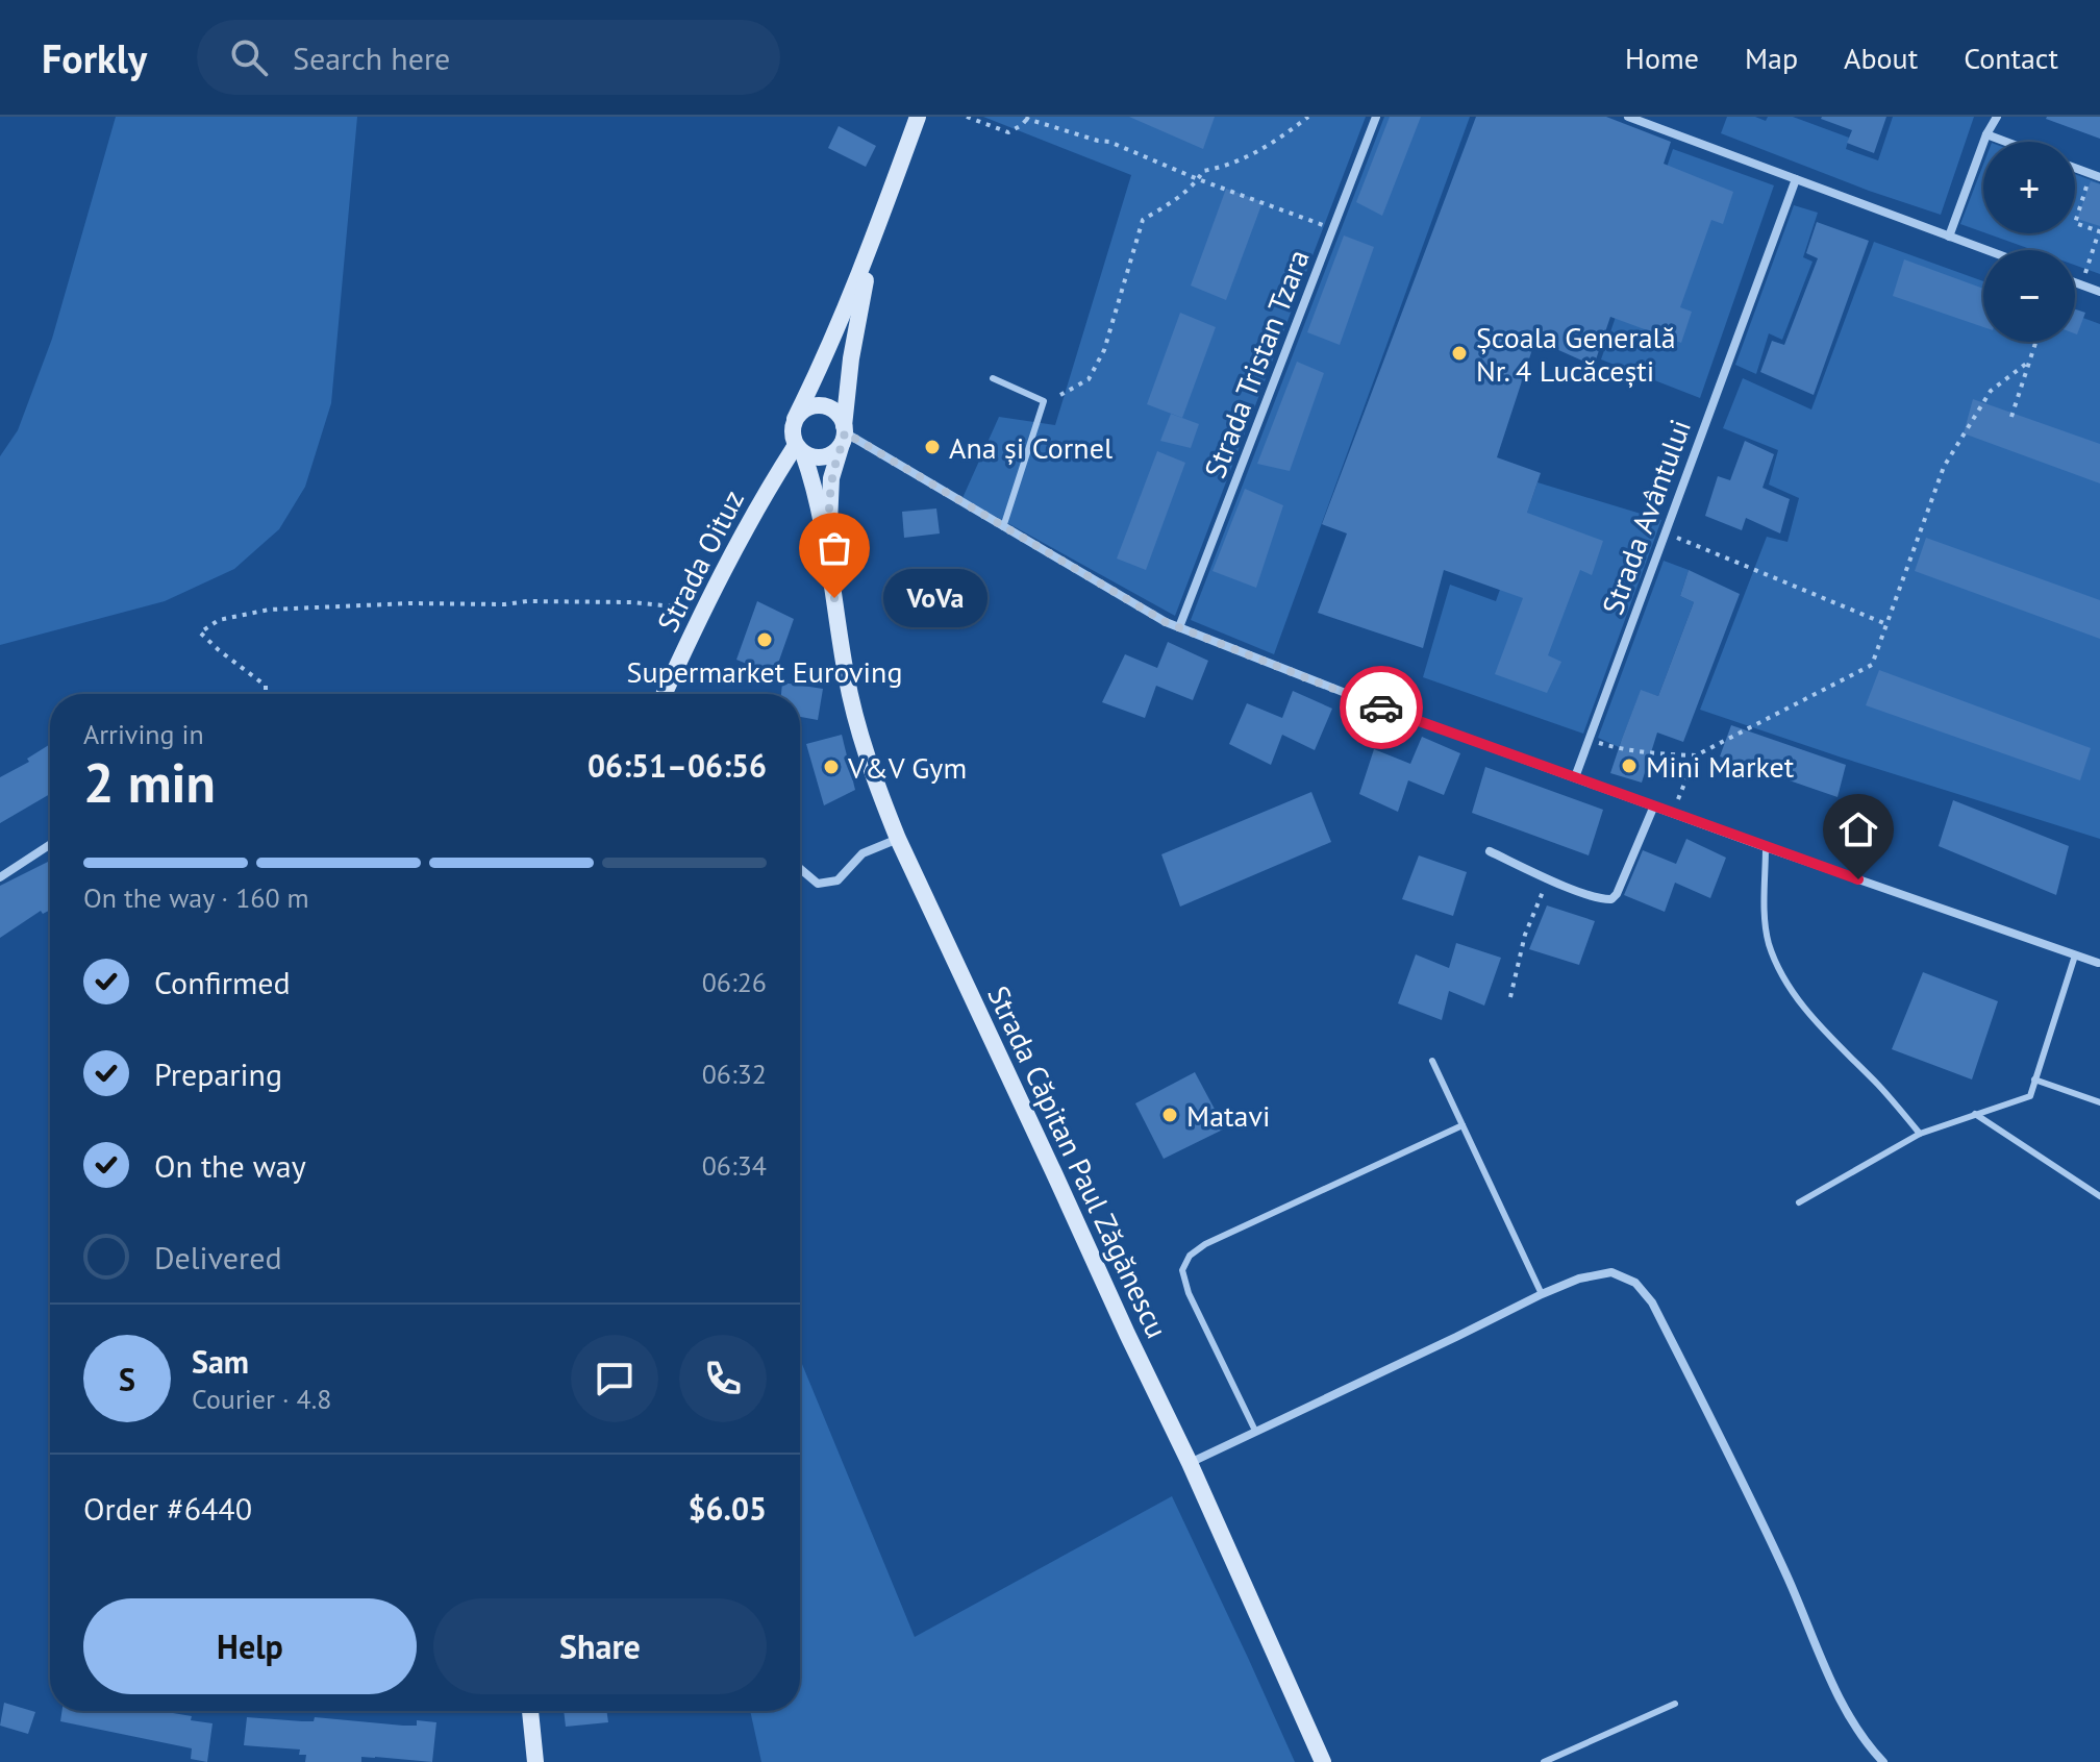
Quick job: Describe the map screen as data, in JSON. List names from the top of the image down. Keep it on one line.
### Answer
{"streets":{"main road":["Strada Oituz","Strada Căpitan Paul Zăgănescu"],"street":["Strada Tristan Tzara","Strada Avântului"]},"crossings":[["Strada Oituz","Strada Căpitan Paul Zăgănescu"]],"places":["Școala Generală Nr. 4 Lucăcești","Ana și Cornel","VoVa","Supermarket Euroving","Mini Market","V&V Gym","Matavi"],"page":{"header":"Forkly","search":"Search here","nav":["Home","Map","About","Contact"],"map_buttons":["+","−"],"bubble":"VoVa","heading":["2 min","Arriving in","06:51–06:56"],"panel":["Sam","Courier · 4.8","Order #6440","$6.05"],"bar":"On the way · 160 m","list":[["Confirmed","06:26"],["Preparing","06:32"],["On the way","06:34"],"Delivered"],"round":"S","buttons":["Help","Share"]}}
